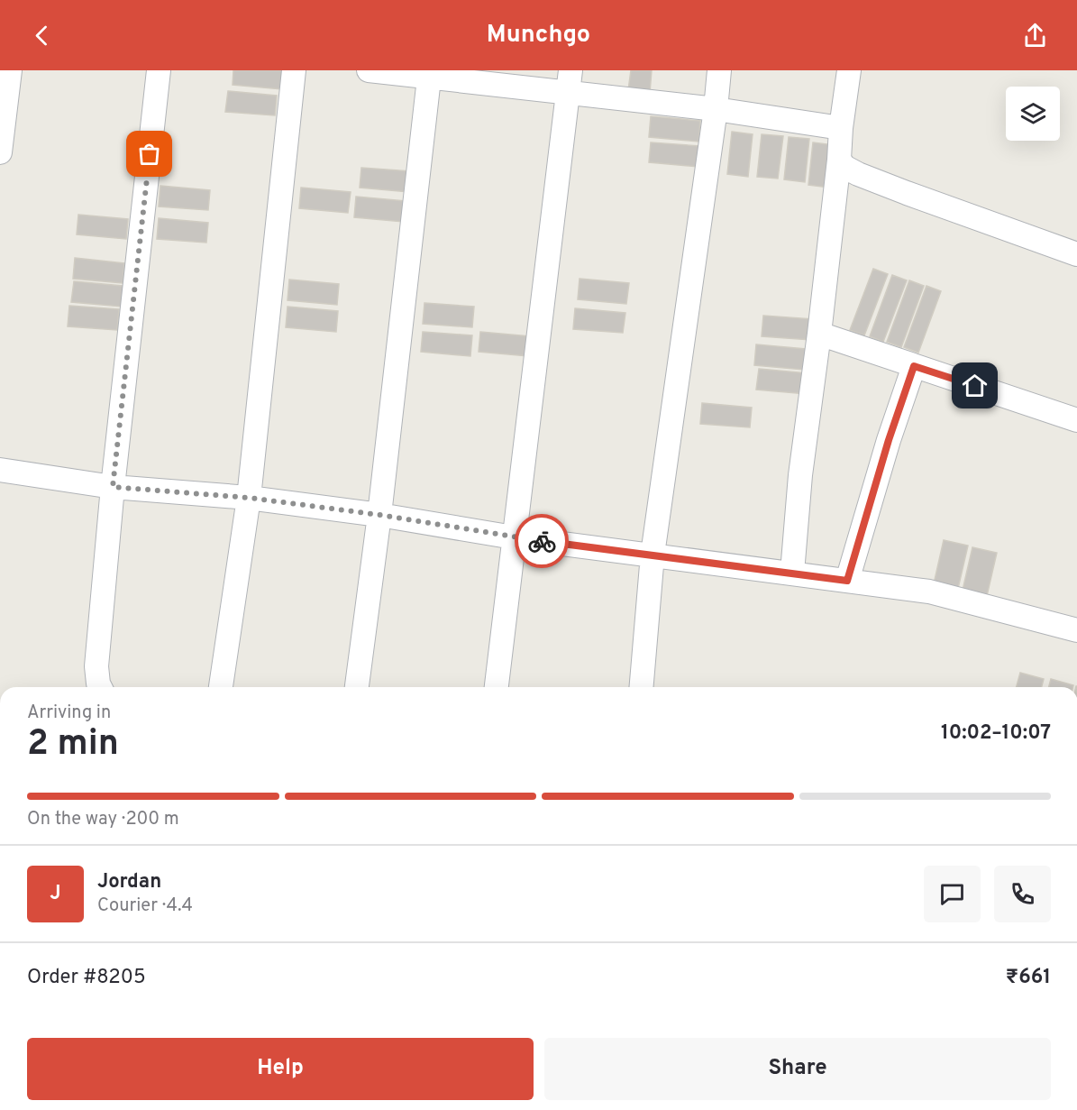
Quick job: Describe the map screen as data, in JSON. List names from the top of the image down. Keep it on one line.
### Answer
{"page":{"header":"Munchgo","heading":["2 min","Arriving in","10:02–10:07"],"panel":["Jordan","Courier · 4.4","Order #8205","₹661"],"bar":"On the way · 200 m","round":"J","buttons":["Help","Share"]}}
